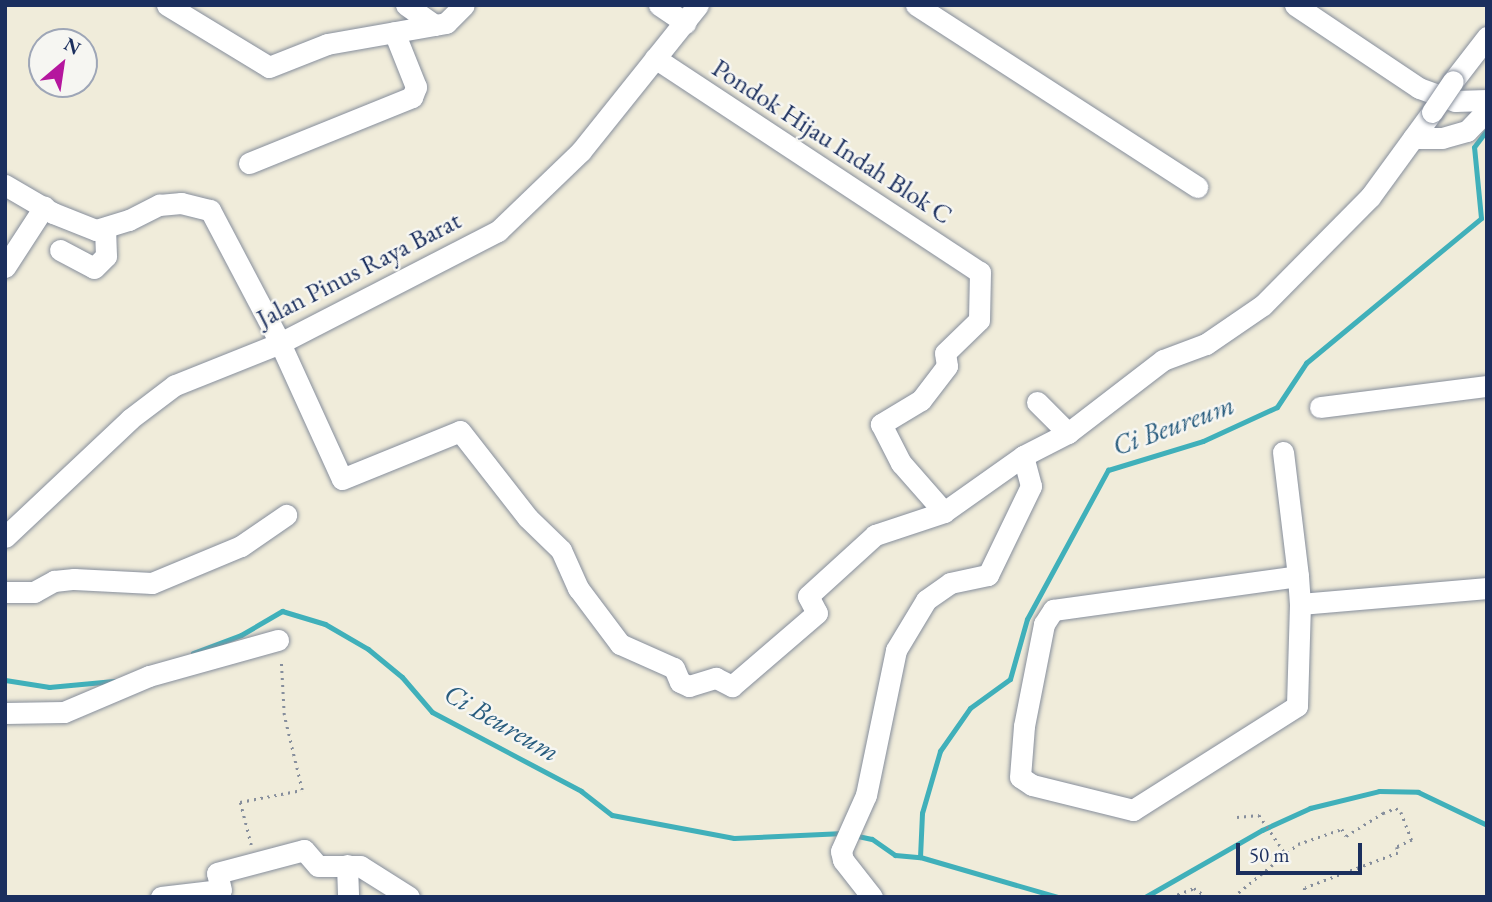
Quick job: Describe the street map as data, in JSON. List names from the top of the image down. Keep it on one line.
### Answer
{"streets":{"street":["Pondok Hijau Indah Blok C","Jalan Pinus Raya Barat"]},"crossings":[["Pondok Hijau Indah Blok C","Jalan Pinus Raya Barat"]],"water":["Ci Beureum"],"scale_bar":"50 m","north":"top right"}
